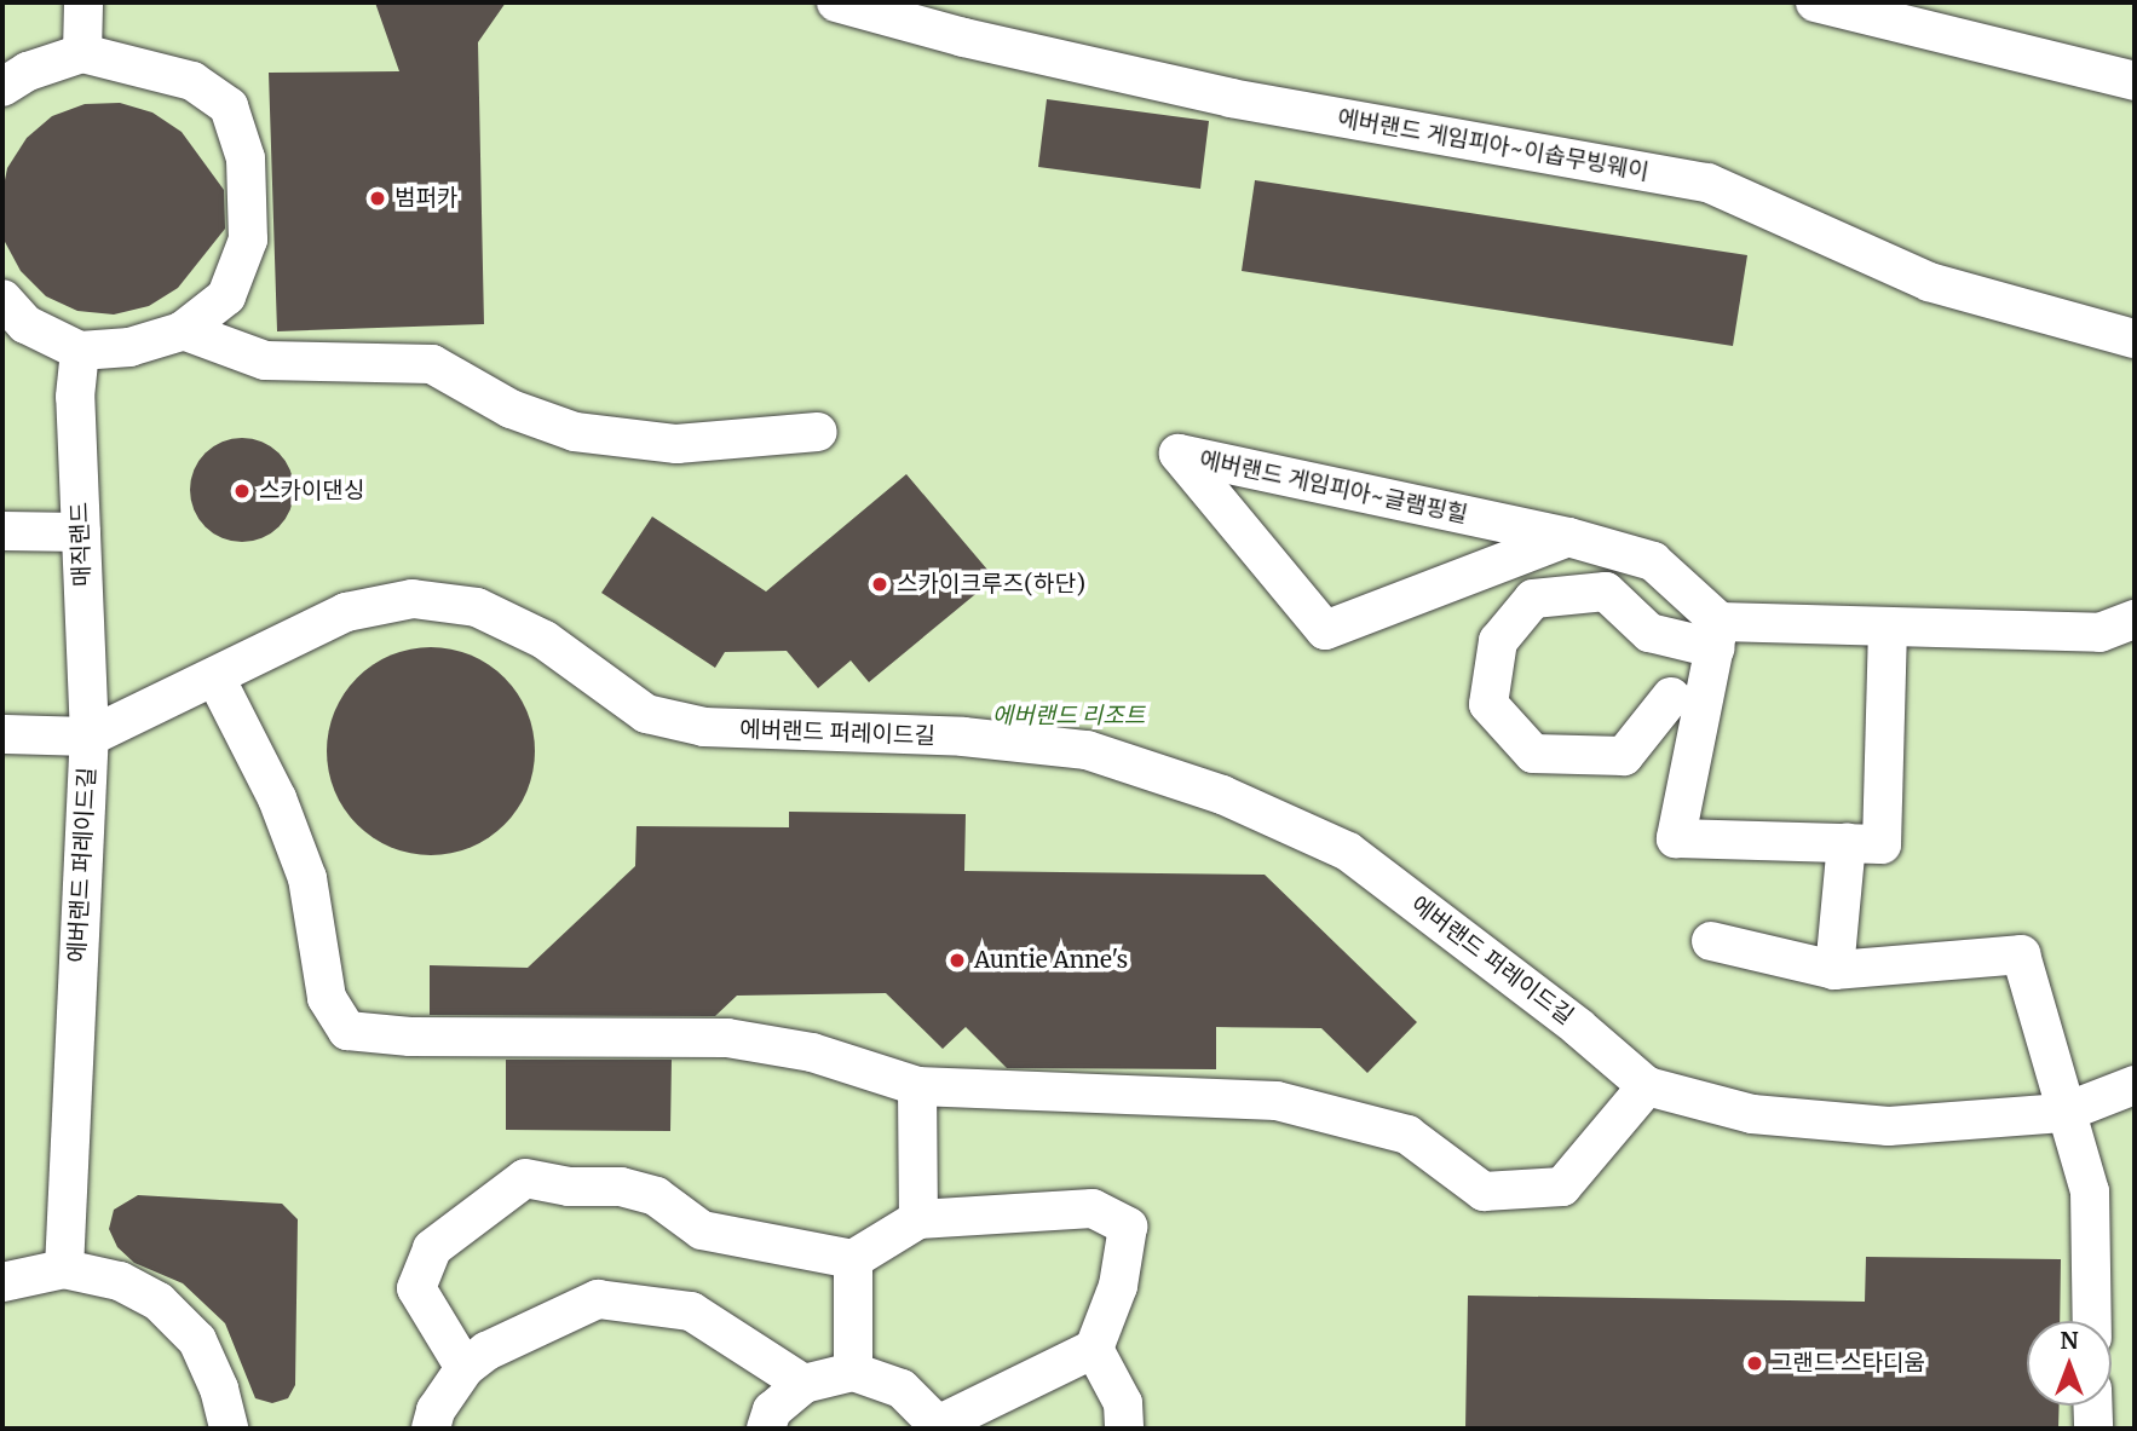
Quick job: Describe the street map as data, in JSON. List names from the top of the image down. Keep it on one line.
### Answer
{"streets":{"street":["에버랜드 게임피아~이솝무빙웨이","에버랜드 게임피아~글램핑힐","매직랜드","에버랜드 퍼레이드길"]},"crossings":[["매직랜드","에버랜드 퍼레이드길"]],"parks":["에버랜드 리조트"],"places":["범퍼카","스카이댄싱","스카이크루즈(하단)","Auntie Anne's","그랜드 스타디움"],"north":"top"}
